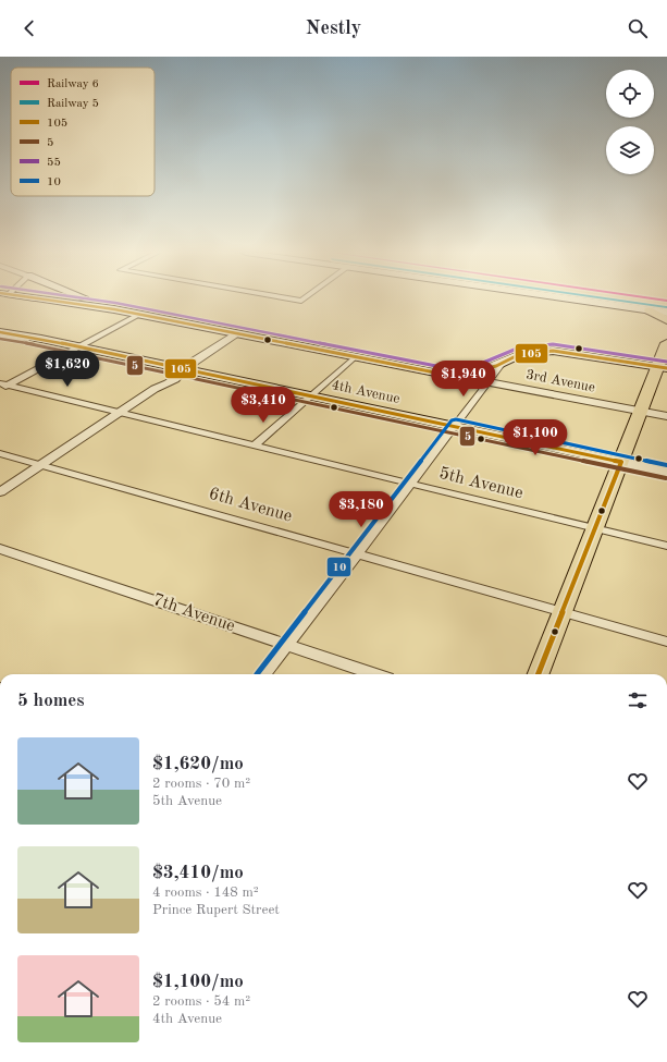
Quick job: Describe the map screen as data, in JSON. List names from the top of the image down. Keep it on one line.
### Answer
{"streets":{"main road":["3rd Avenue","4th Avenue"],"street":["5th Avenue","6th Avenue","7th Avenue"]},"lines":["rail line 6","rail line 5","transit line 105","transit line 55","transit line 5","transit line 10"],"legend":["Railway 6","Railway 5","105","5","55","10"],"page":{"header":"Nestly","price":["$1,620","$1,940","$3,410","$1,100","$3,180"],"heading":"5 homes","list":[{"name":"$1,620/mo","note":"2 rooms · 70 m² · 5th Avenue"},{"name":"$3,410/mo","note":"4 rooms · 148 m² · Prince Rupert Street"},{"name":"$1,100/mo","note":"2 rooms · 54 m² · 4th Avenue"}]}}
